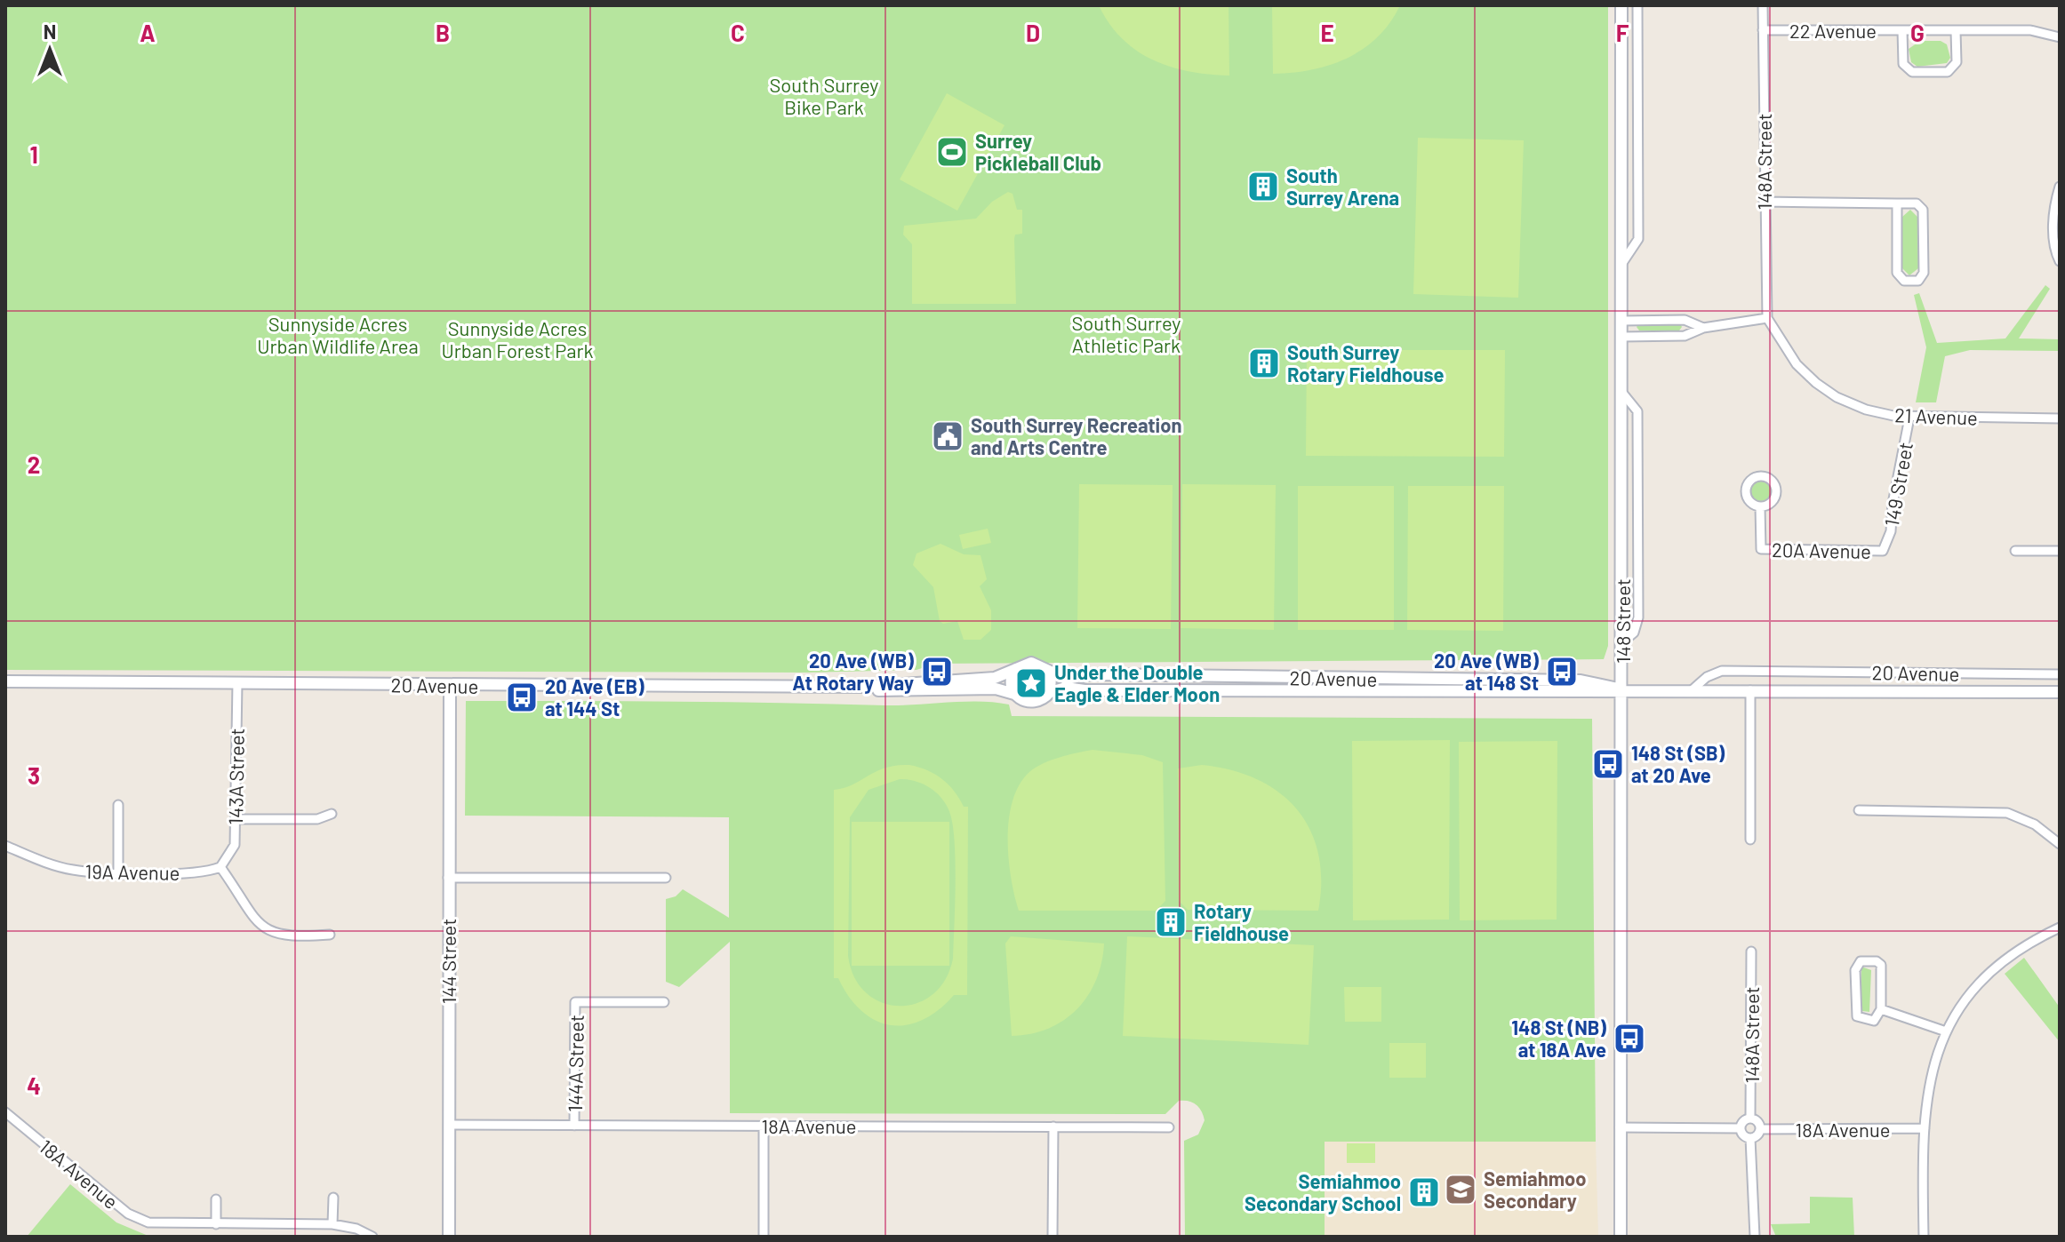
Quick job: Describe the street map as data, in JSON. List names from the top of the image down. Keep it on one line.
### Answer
{"streets":{"street":["22 Avenue","148A Street","21 Avenue","149 Street","20A Avenue","148 Street","20 Avenue","143A Street","19A Avenue","144 Street","144A Street","18A Avenue"]},"crossings":[["22 Avenue","148A Street"],["148A Street","21 Avenue"],["148A Street","18A Avenue"],["21 Avenue","149 Street"],["149 Street","20A Avenue"],["148 Street","20 Avenue"],["20 Avenue","143A Street"],["20 Avenue","144 Street"],["143A Street","19A Avenue"],["144 Street","18A Avenue"],["144A Street","18A Avenue"]],"parks":["South Surrey Bike Park","South Surrey Athletic Park","Sunnyside Acres Urban Wildlife Area","Sunnyside Acres Urban Forest Park"],"places":{"sports":["Surrey Pickleball Club"],"building":["South Surrey Arena","South Surrey Rotary Fieldhouse","Rotary Fieldhouse","Semiahmoo Secondary School"],"public building":["South Surrey Recreation and Arts Centre"],"bus stop":["20 Ave (WB) At Rotary Way","20 Ave (WB) at 148 St","20 Ave (EB) at 144 St","148 St (SB) at 20 Ave","148 St (NB) at 18A Ave"],"place":["Under the Double Eagle & Elder Moon"],"school or university":["Semiahmoo Secondary"]},"north":"top","grid":{"columns":["A","B","C","D","E","F","G"],"rows":["1","2","3","4"]}}
